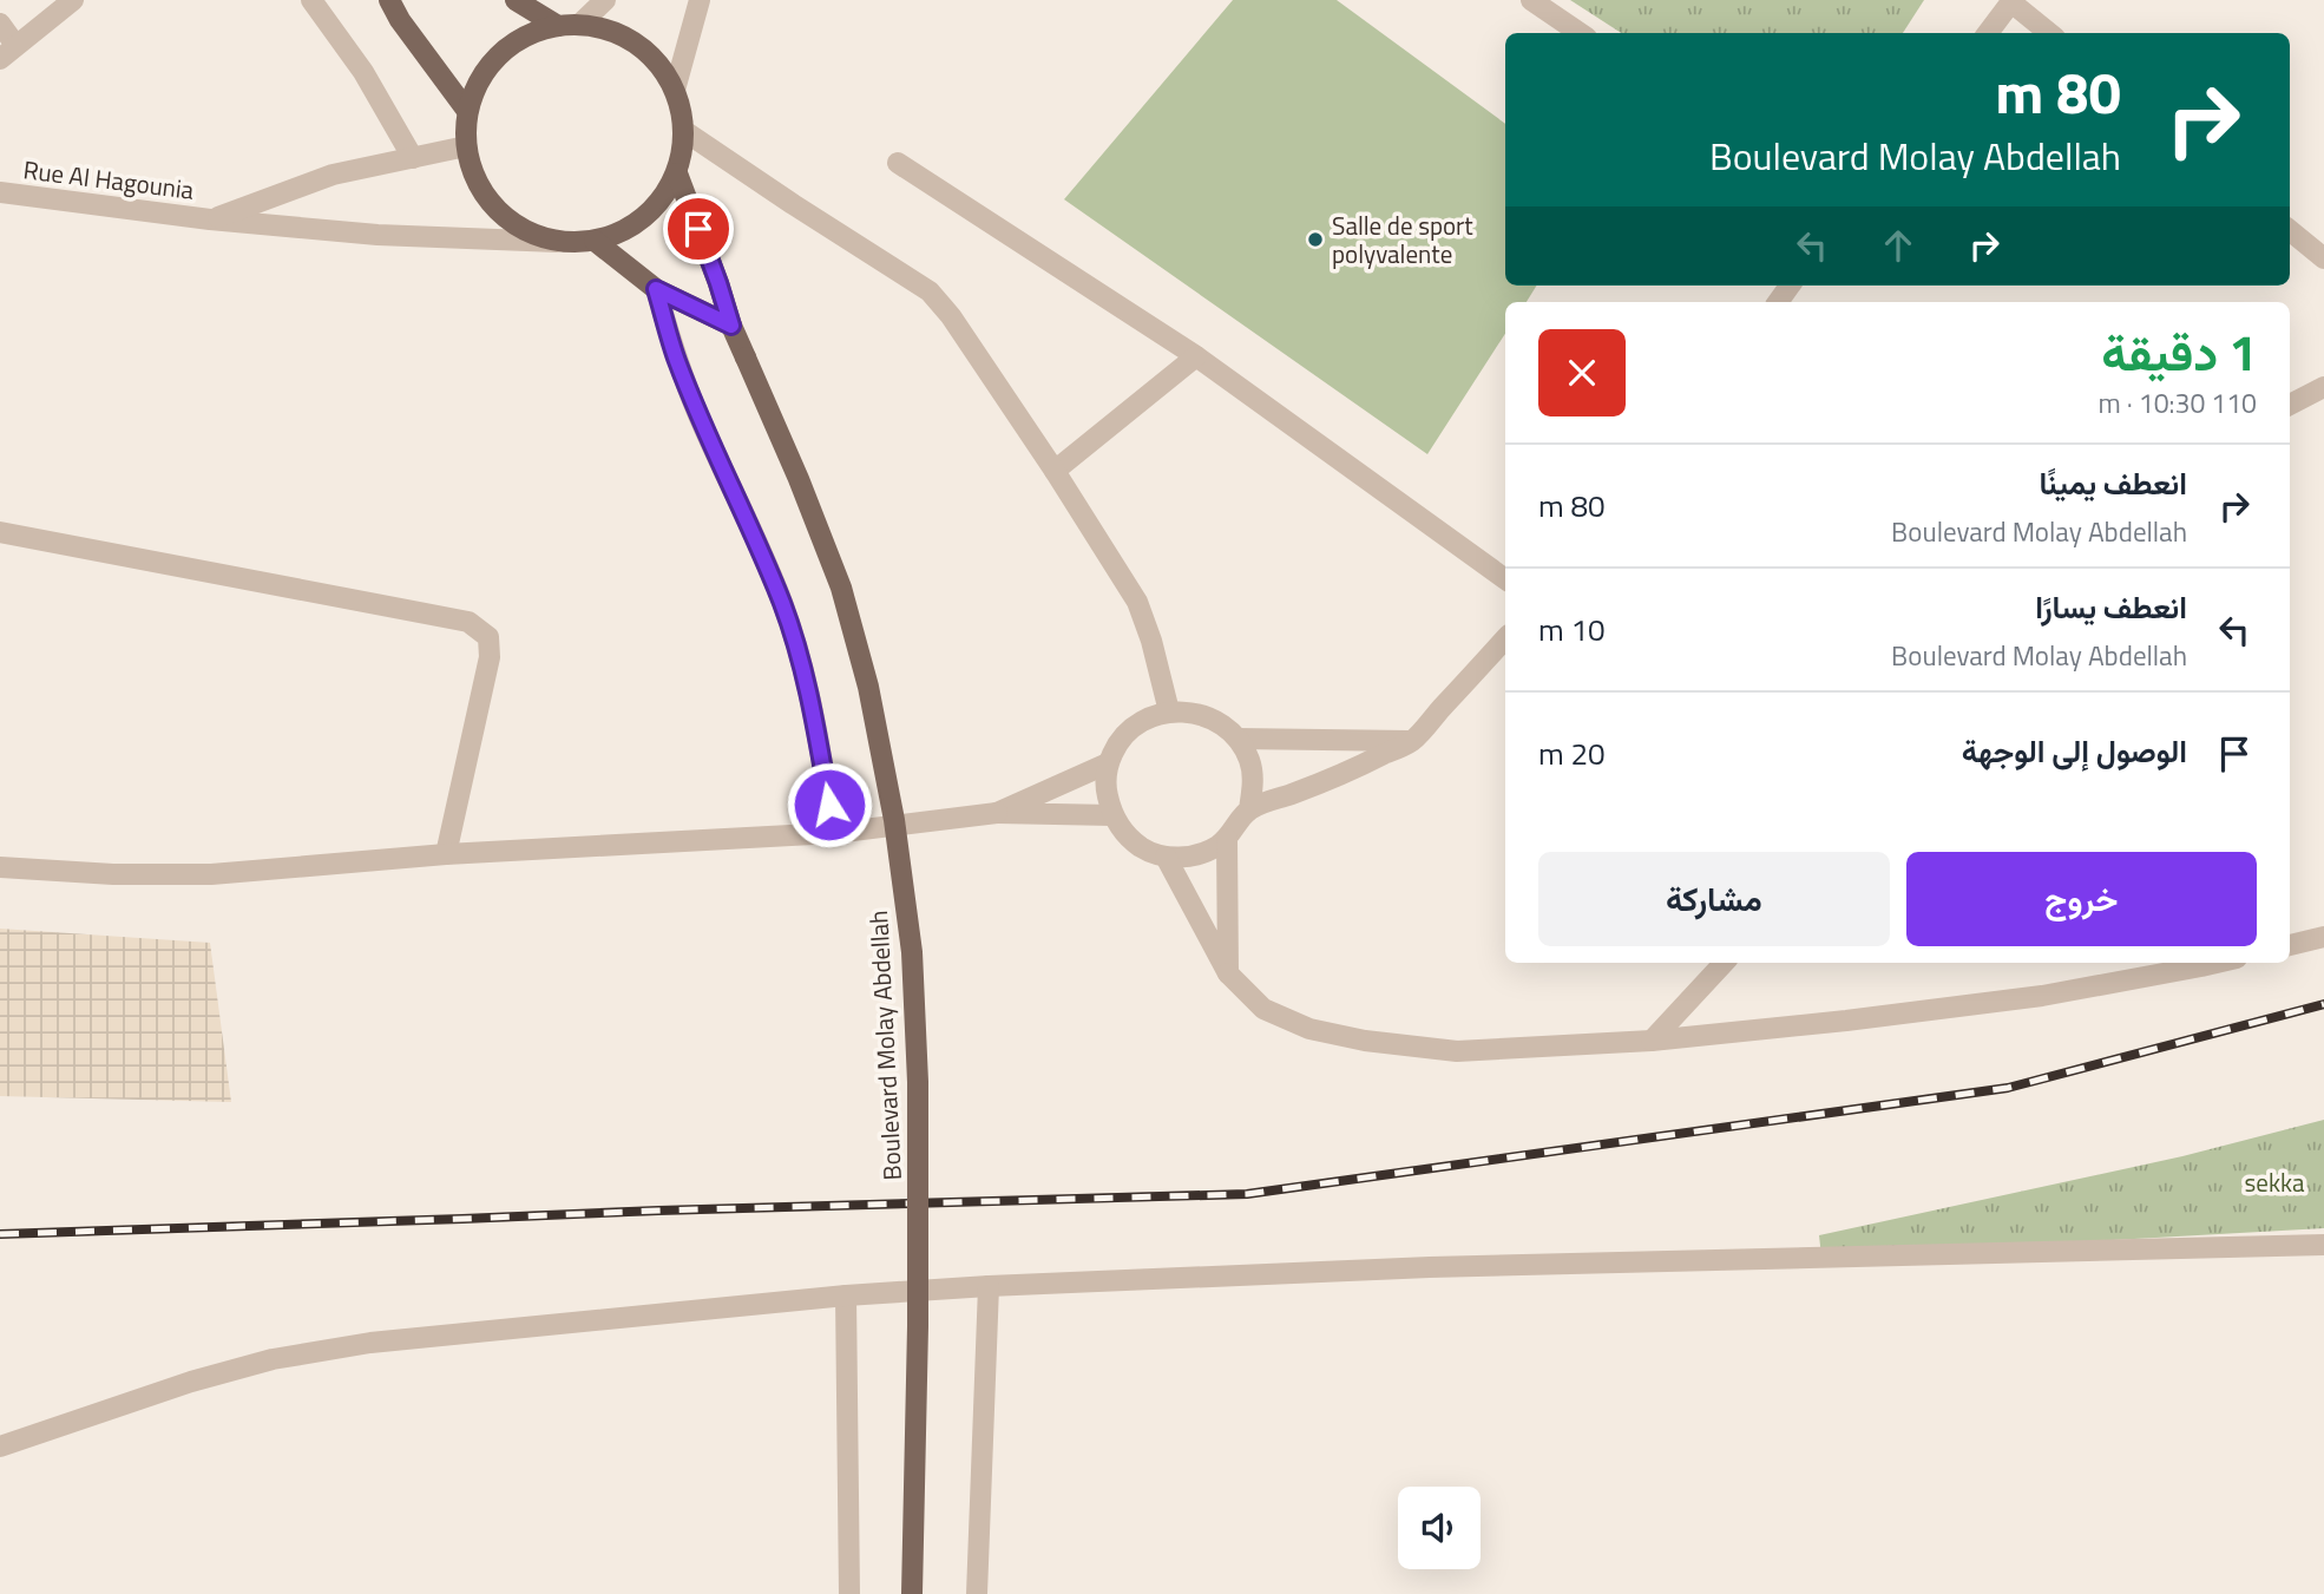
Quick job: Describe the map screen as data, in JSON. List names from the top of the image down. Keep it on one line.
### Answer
{"streets":{"main road":["Boulevard Molay Abdellah"],"street":["Rue Al Hagounia"]},"crossings":[["Rue Al Hagounia","Boulevard Molay Abdellah"]],"parks":["sekka"],"places":["Salle de sport polyvalente"],"page":{"turn":["80 m","Boulevard Molay Abdellah"],"heading":["1 دقيقة","110 m · 10:30"],"list":[{"name":"انعطف يمينًا","note":"Boulevard Molay Abdellah","value":"80 m"},{"name":"انعطف يسارًا","note":"Boulevard Molay Abdellah","value":"10 m"},{"name":"الوصول إلى الوجهة","value":"20 m"}],"buttons":["خروج","مشاركة"]}}
